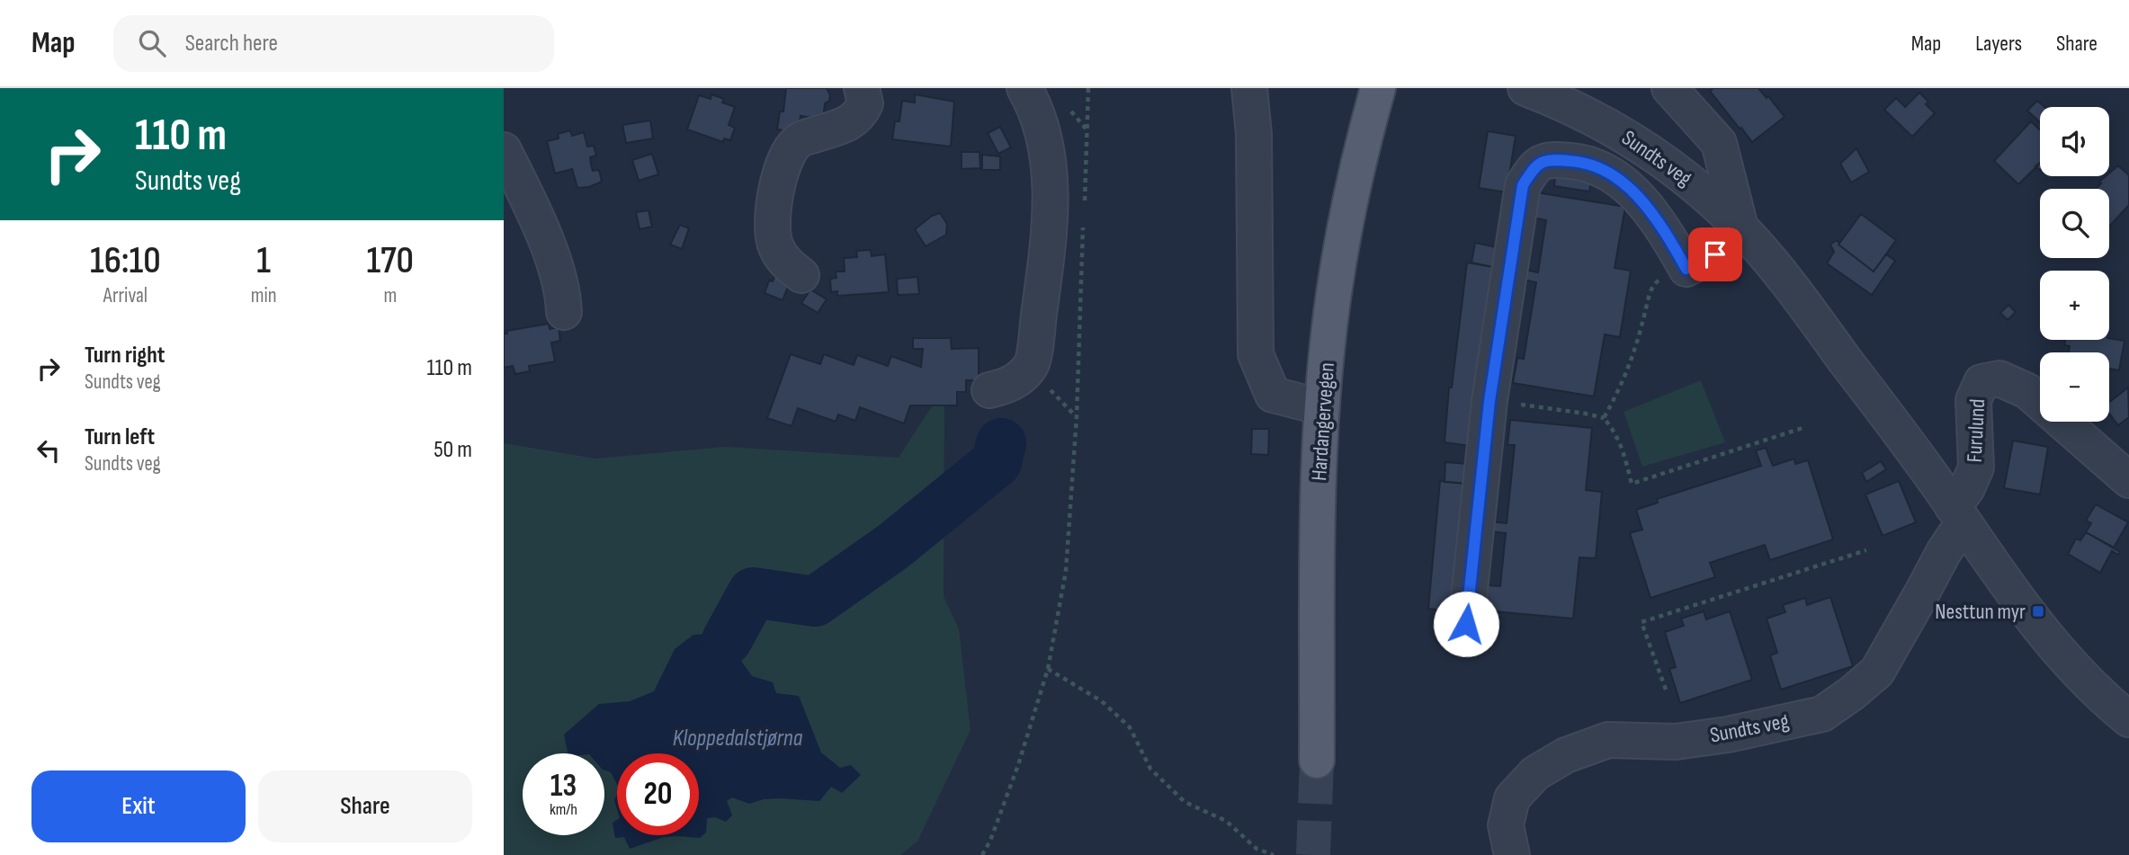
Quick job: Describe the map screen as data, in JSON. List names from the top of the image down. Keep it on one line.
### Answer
{"streets":{"main road":["Hardangervegen"],"street":["Sundts veg","Furulund"]},"crossings":[["Sundts veg","Furulund"]],"water":["Kloppedalstjørna"],"places":{"transit":["Nesttun myr"]},"page":{"header":"Map","search":"Search here","nav":["Map","Layers","Share"],"turn":["110 m","Sundts veg"],"map_buttons":["+","−"],"eta":["16:10","Arrival","1","min","170","m"],"list":[{"name":"Turn right","note":"Sundts veg","value":"110 m"},{"name":"Turn left","note":"Sundts veg","value":"50 m"}],"speed":"13 km/h","limit":"20","buttons":["Exit","Share"]}}
